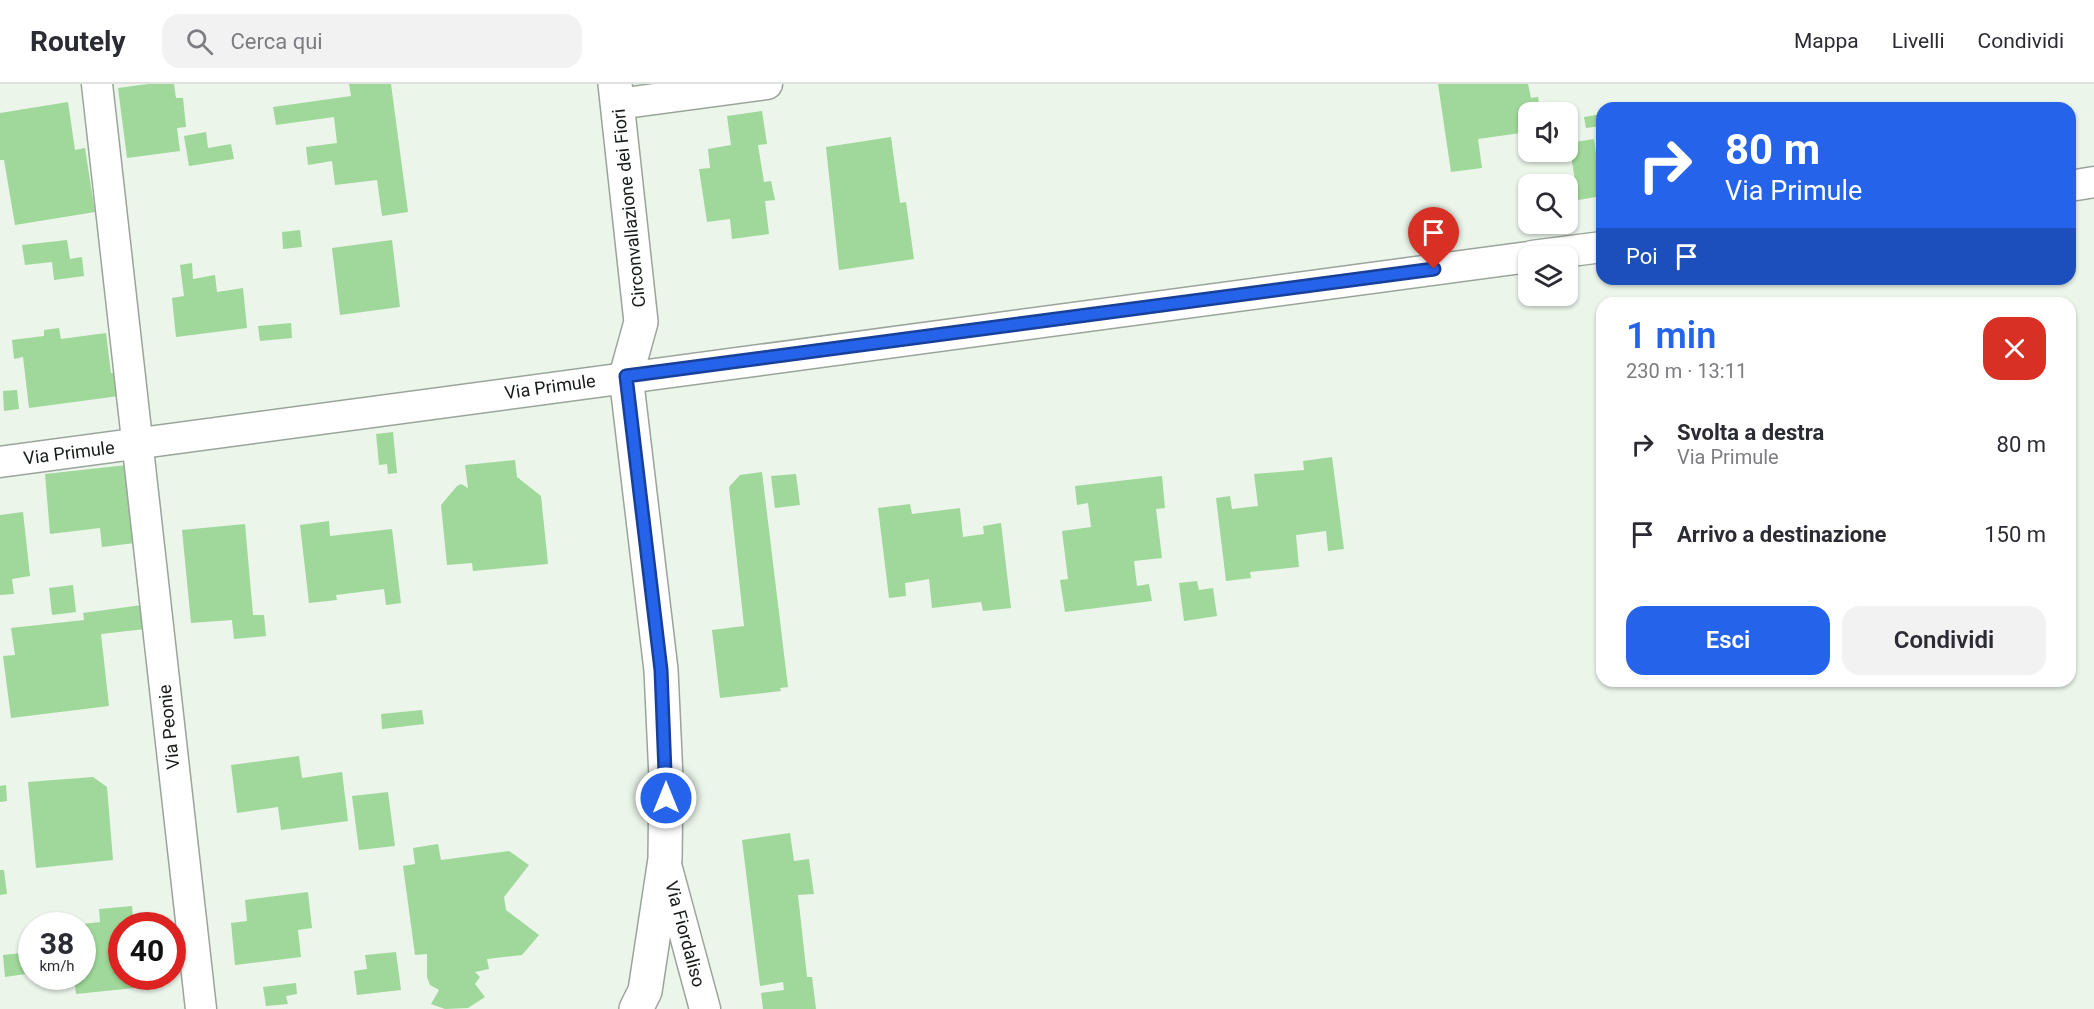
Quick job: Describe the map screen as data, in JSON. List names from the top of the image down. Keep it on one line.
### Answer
{"streets":{"street":["Circonvallazione dei Fiori","Via Primule","Via Peonie","Via Fiordaliso"]},"crossings":[["Circonvallazione dei Fiori","Via Primule"],["Circonvallazione dei Fiori","Via Fiordaliso"],["Via Primule","Via Peonie"]],"page":{"header":"Routely","search":"Cerca qui","nav":["Mappa","Livelli","Condividi"],"turn":["80 m","Via Primule"],"then":"Poi","heading":["1 min","230 m · 13:11"],"list":[{"name":"Svolta a destra","note":"Via Primule","value":"80 m"},{"name":"Arrivo a destinazione","value":"150 m"}],"buttons":["Esci","Condividi"],"speed":"38 km/h","limit":"40"}}
